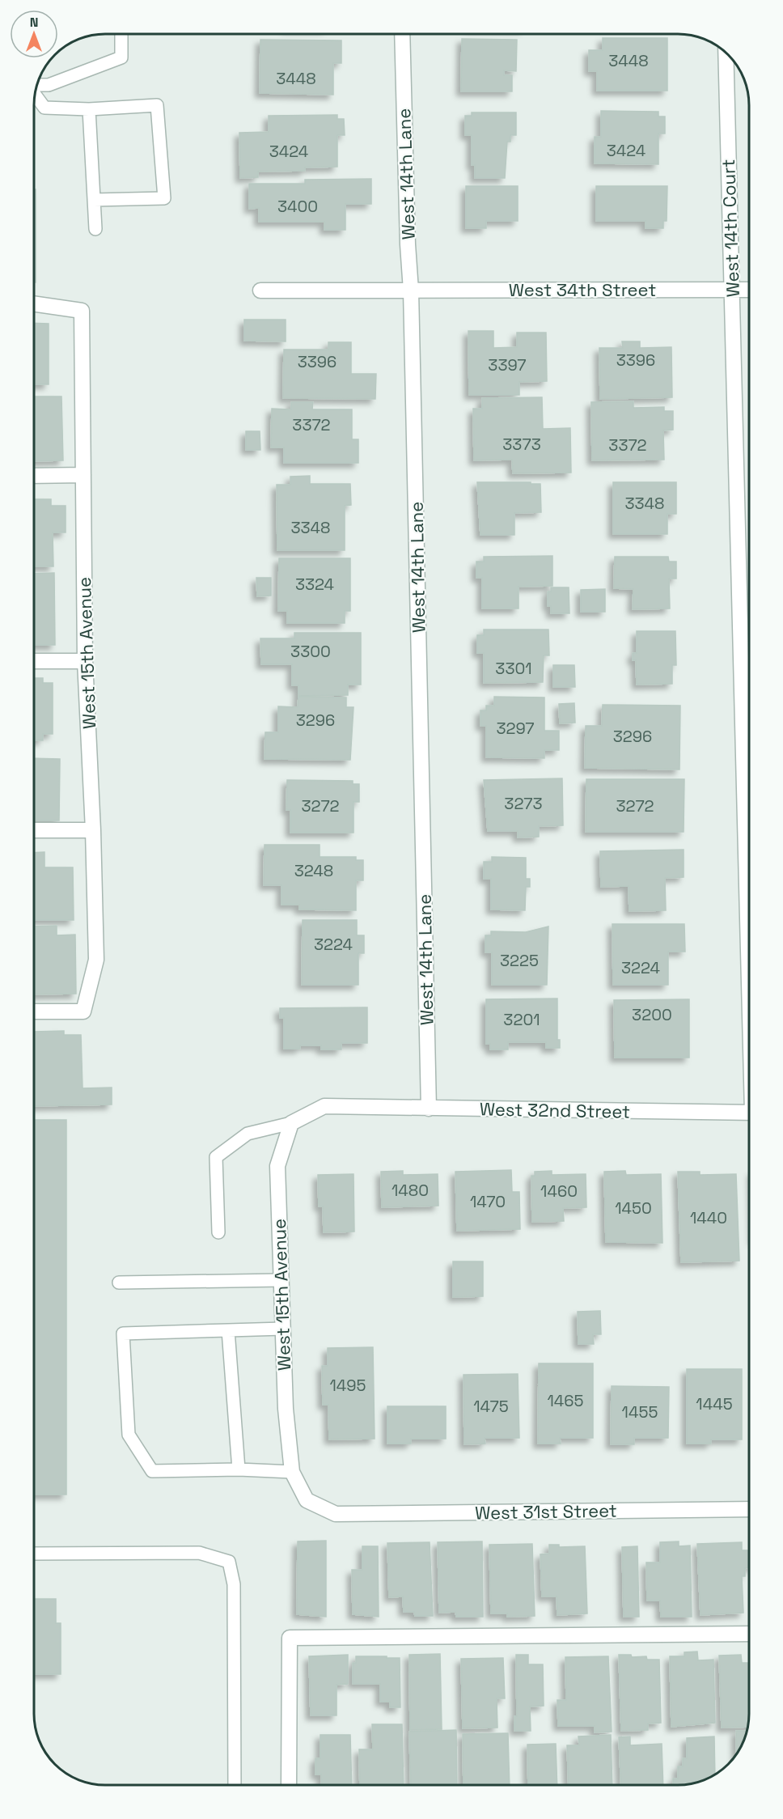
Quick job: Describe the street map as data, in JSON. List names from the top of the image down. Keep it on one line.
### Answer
{"streets":{"street":["West 14th Lane","West 14th Court","West 34th Street","West 15th Avenue","West 32nd Street","West 31st Street"]},"crossings":[["West 14th Lane","West 34th Street"],["West 14th Lane","West 32nd Street"],["West 14th Court","West 34th Street"],["West 15th Avenue","West 32nd Street"],["West 15th Avenue","West 31st Street"]],"house_numbers":["3448","3448","3424","3424","3400","3396","3396","3397","3372","3373","3372","3348","3348","3324","3300","3301","3296","3297","3296","3273","3272","3272","3248","3224","3225","3224","3200","3201","1480","1460","1470","1450","1440","1495","1465","1445","1475","1455"],"north":"top"}
